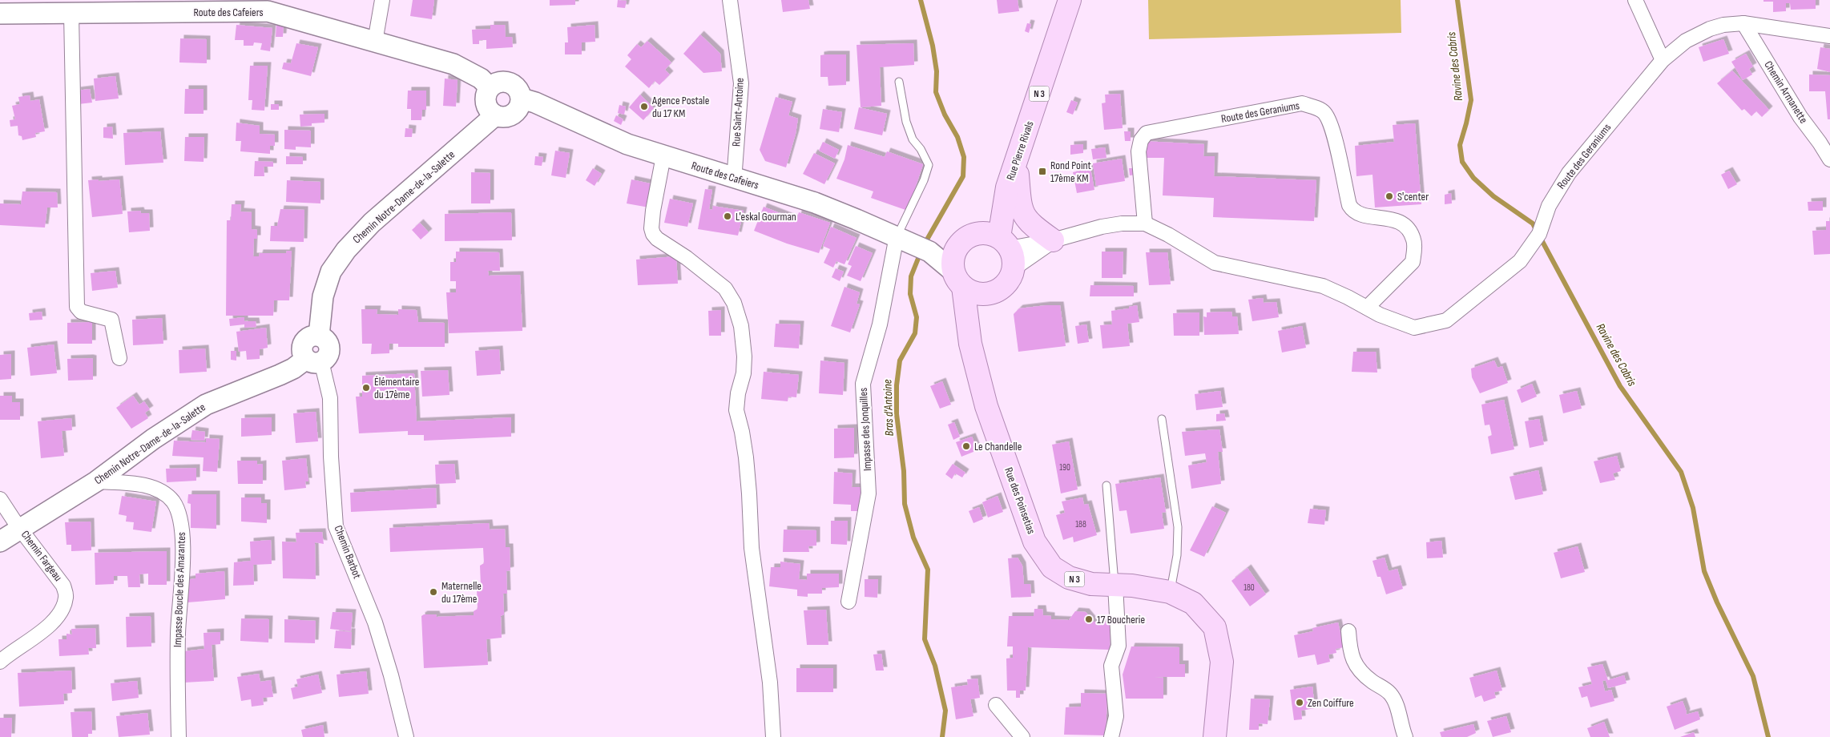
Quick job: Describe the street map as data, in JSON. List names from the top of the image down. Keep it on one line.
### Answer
{"streets":{"main road":["N 3","Rue Pierre Rivals","Rue des Poinsetias"],"street":["Route des Cafeiers","Chemin Armanette","Rue Saint-Antoine","Route des Geraniums","Chemin Notre-Dame-de-la-Salette","Impasse des Jonquilles","Chemin Barbot","Chemin Fargeau","Impasse Boucle des Amarantes"]},"crossings":[["Route des Cafeiers","N 3"],["Route des Cafeiers","Rue Saint-Antoine"],["Route des Cafeiers","Route des Geraniums"],["Route des Cafeiers","Rue Pierre Rivals"],["Route des Cafeiers","Chemin Notre-Dame-de-la-Salette"],["Route des Cafeiers","Impasse des Jonquilles"],["Route des Cafeiers","Rue des Poinsetias"],["Chemin Armanette","Route des Geraniums"],["N 3","Route des Geraniums"],["N 3","Rue Pierre Rivals"],["N 3","Rue des Poinsetias"],["Route des Geraniums","Rue Pierre Rivals"],["Route des Geraniums","Rue des Poinsetias"],["Rue Pierre Rivals","Rue des Poinsetias"],["Chemin Notre-Dame-de-la-Salette","Chemin Barbot"],["Chemin Notre-Dame-de-la-Salette","Chemin Fargeau"],["Chemin Notre-Dame-de-la-Salette","Impasse Boucle des Amarantes"]],"water":["Ravine des Cabris","Bras d'Antoine"],"places":{"other":["Agence Postale du 17 KM","S'center","L'eskal Gourman","Élémentaire du 17ème","Le Chandelle","Maternelle du 17ème","17 Boucherie","Zen Coiffure"],"transit":["Rond Point 17ème KM"]},"house_numbers":["190","188","180"]}
